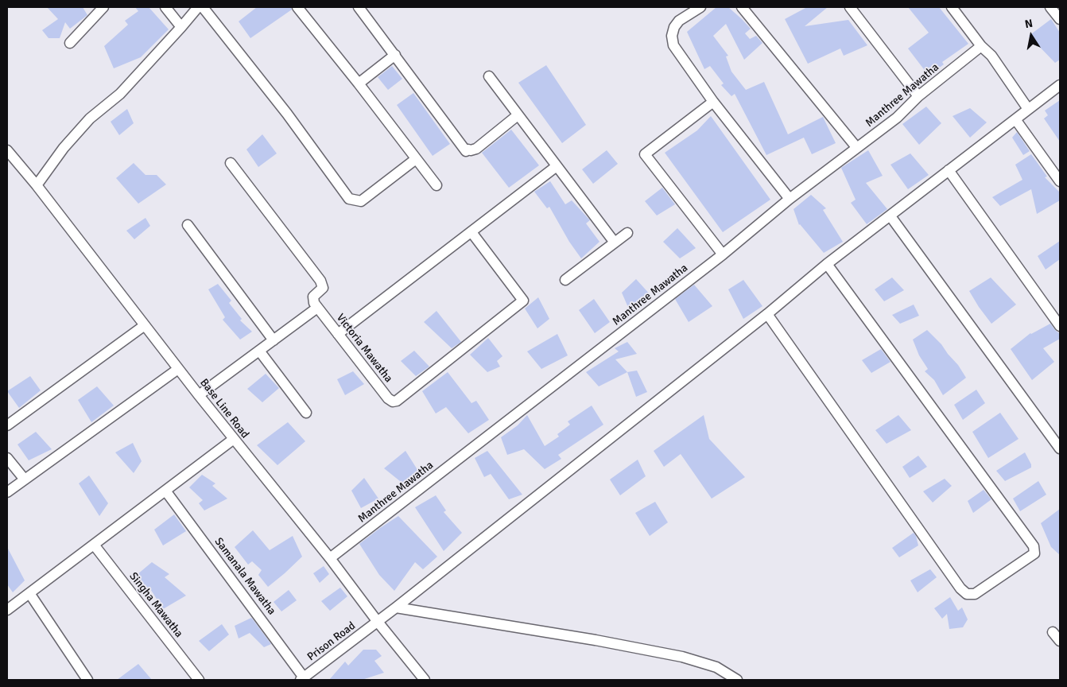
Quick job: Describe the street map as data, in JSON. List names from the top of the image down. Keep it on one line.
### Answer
{"streets":{"street":["Manthree Mawatha","Victoria Mawatha","Base Line Road","Samanala Mawatha","Singha Mawatha","Prison Road"]},"crossings":[["Manthree Mawatha","Base Line Road"],["Base Line Road","Prison Road"],["Samanala Mawatha","Prison Road"]],"north":"top"}
